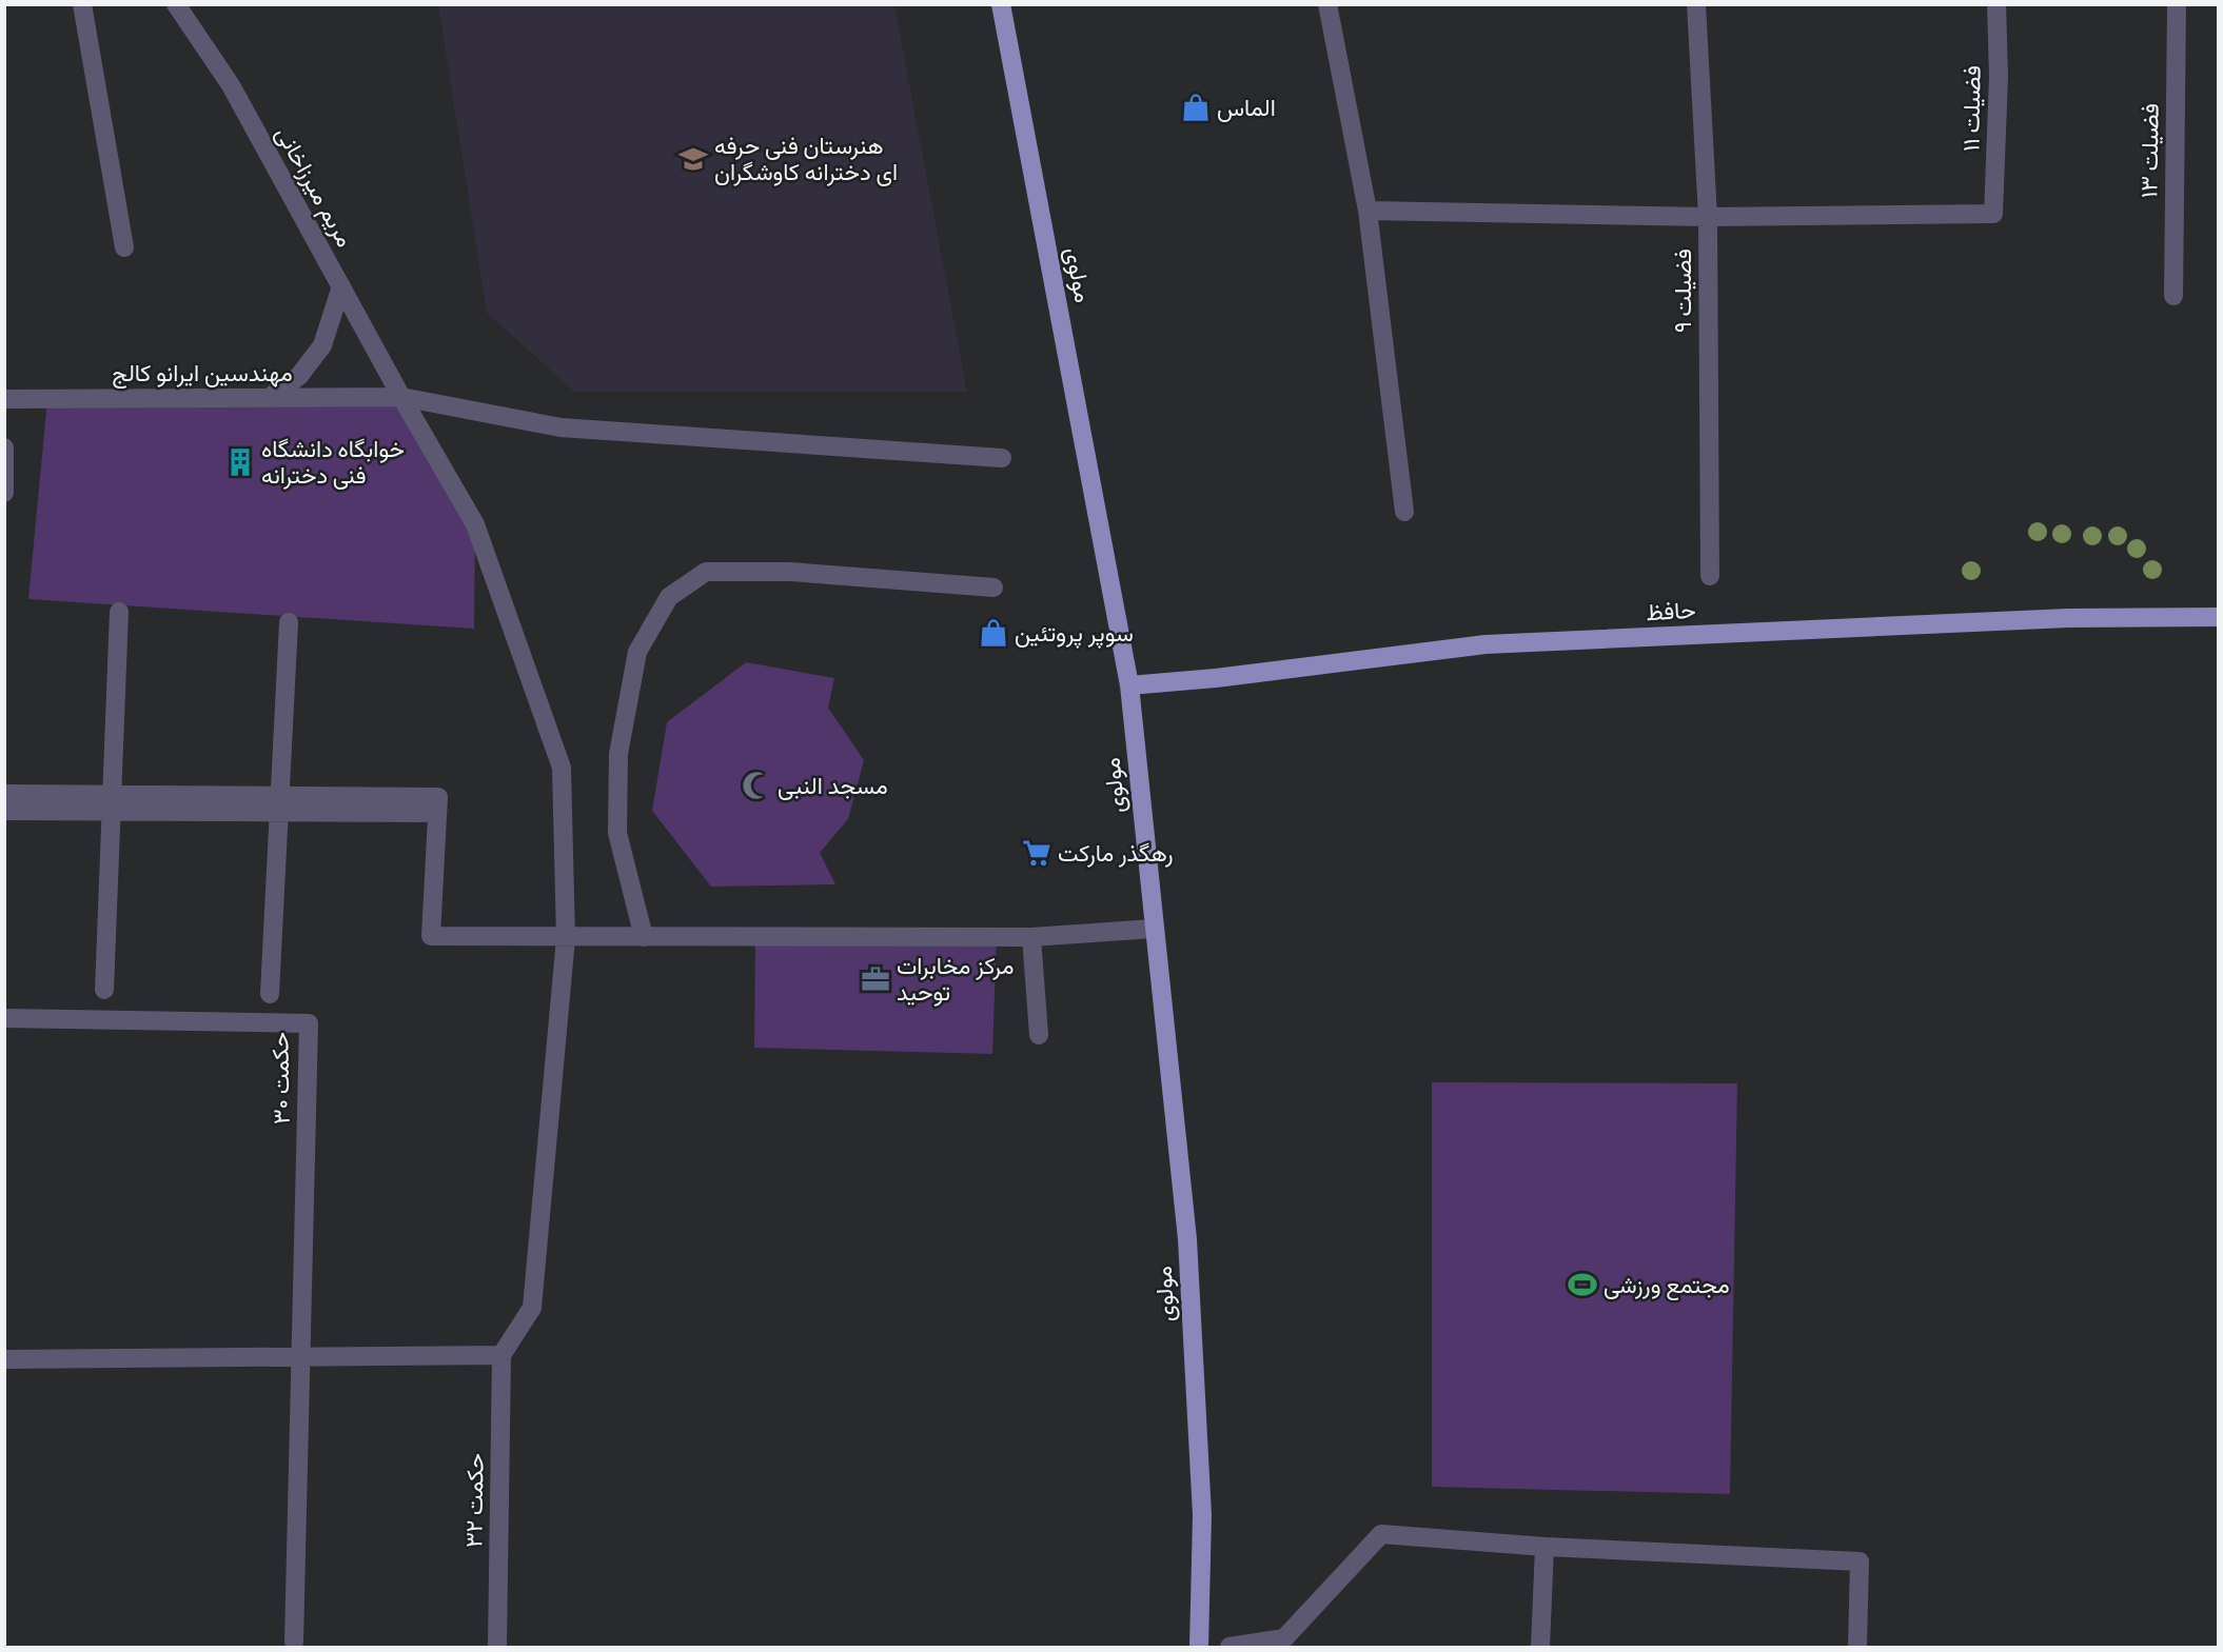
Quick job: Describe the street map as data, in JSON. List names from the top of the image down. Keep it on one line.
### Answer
{"streets":{"main road":["مولوی","حافظ"],"street":["فضیلت ۱۱","فضیلت ۱۳","مریم میرزاخانی","فضیلت ۹","مهندسین ایرانو کالج","حکمت ۳۰","حکمت ۳۲"]},"crossings":[["فضیلت ۱۱","فضیلت ۹"],["مریم میرزاخانی","مهندسین ایرانو کالج"],["مریم میرزاخانی","حکمت ۳۲"],["مولوی","حافظ"]],"places":{"shop":["الماس","سوپر پروتئین"],"school or university":["هنرستان فنی حرفه ای دخترانه کاوشگران"],"building":["خوابگاه دانشگاه فنی دخترانه"],"mosque":["مسجد النبی"],"supermarket":["رهگذر مارکت"],"office":["مرکز مخابرات توحید"],"sports":["مجتمع ورزشی"]}}
